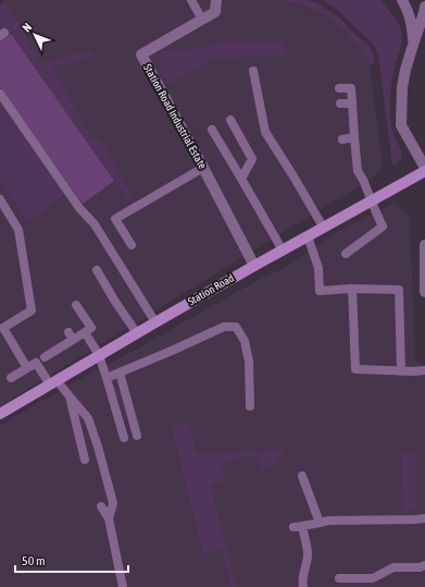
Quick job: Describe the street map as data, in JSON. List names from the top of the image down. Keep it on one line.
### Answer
{"streets":{"street":["Station Road Industrial Estate","Station Road"]},"crossings":[["Station Road Industrial Estate","Station Road"]],"scale_bar":"50 m","north":"top left"}
